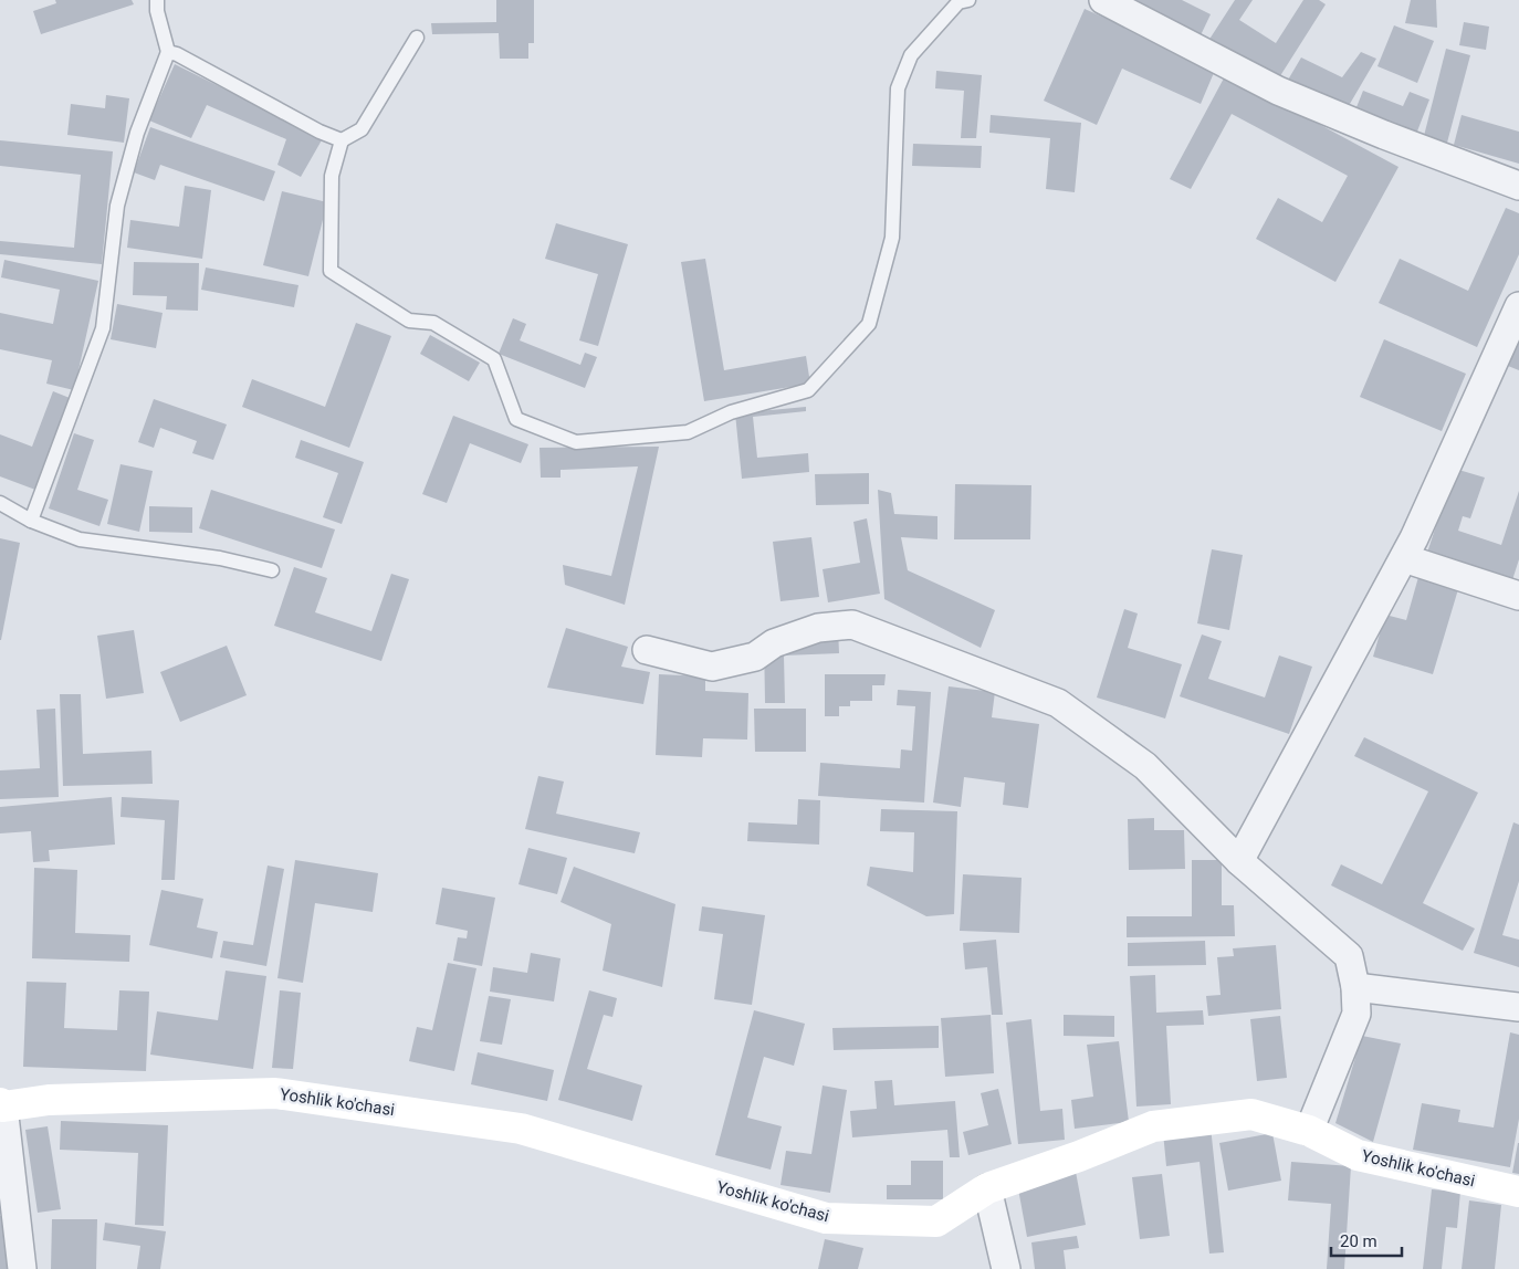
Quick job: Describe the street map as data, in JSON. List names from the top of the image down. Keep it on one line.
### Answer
{"streets":{"street":["Yoshlik ko'chasi"]},"scale_bar":"20 m"}
